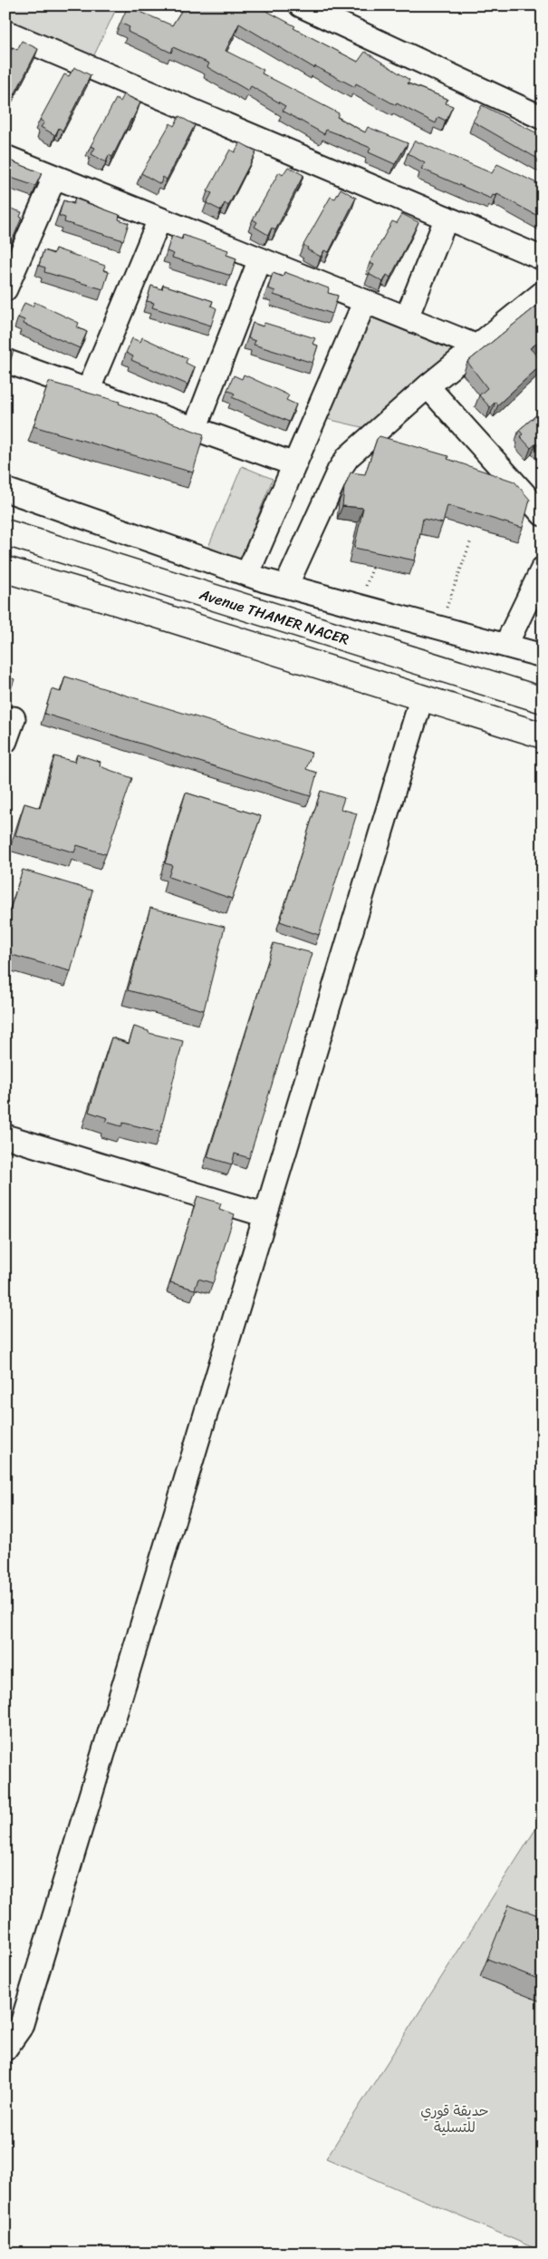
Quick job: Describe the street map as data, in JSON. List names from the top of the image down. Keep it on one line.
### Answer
{"streets":{"highway":["Avenue THAMER NACER"]},"parks":["حديقة قوري للتسلية"]}
